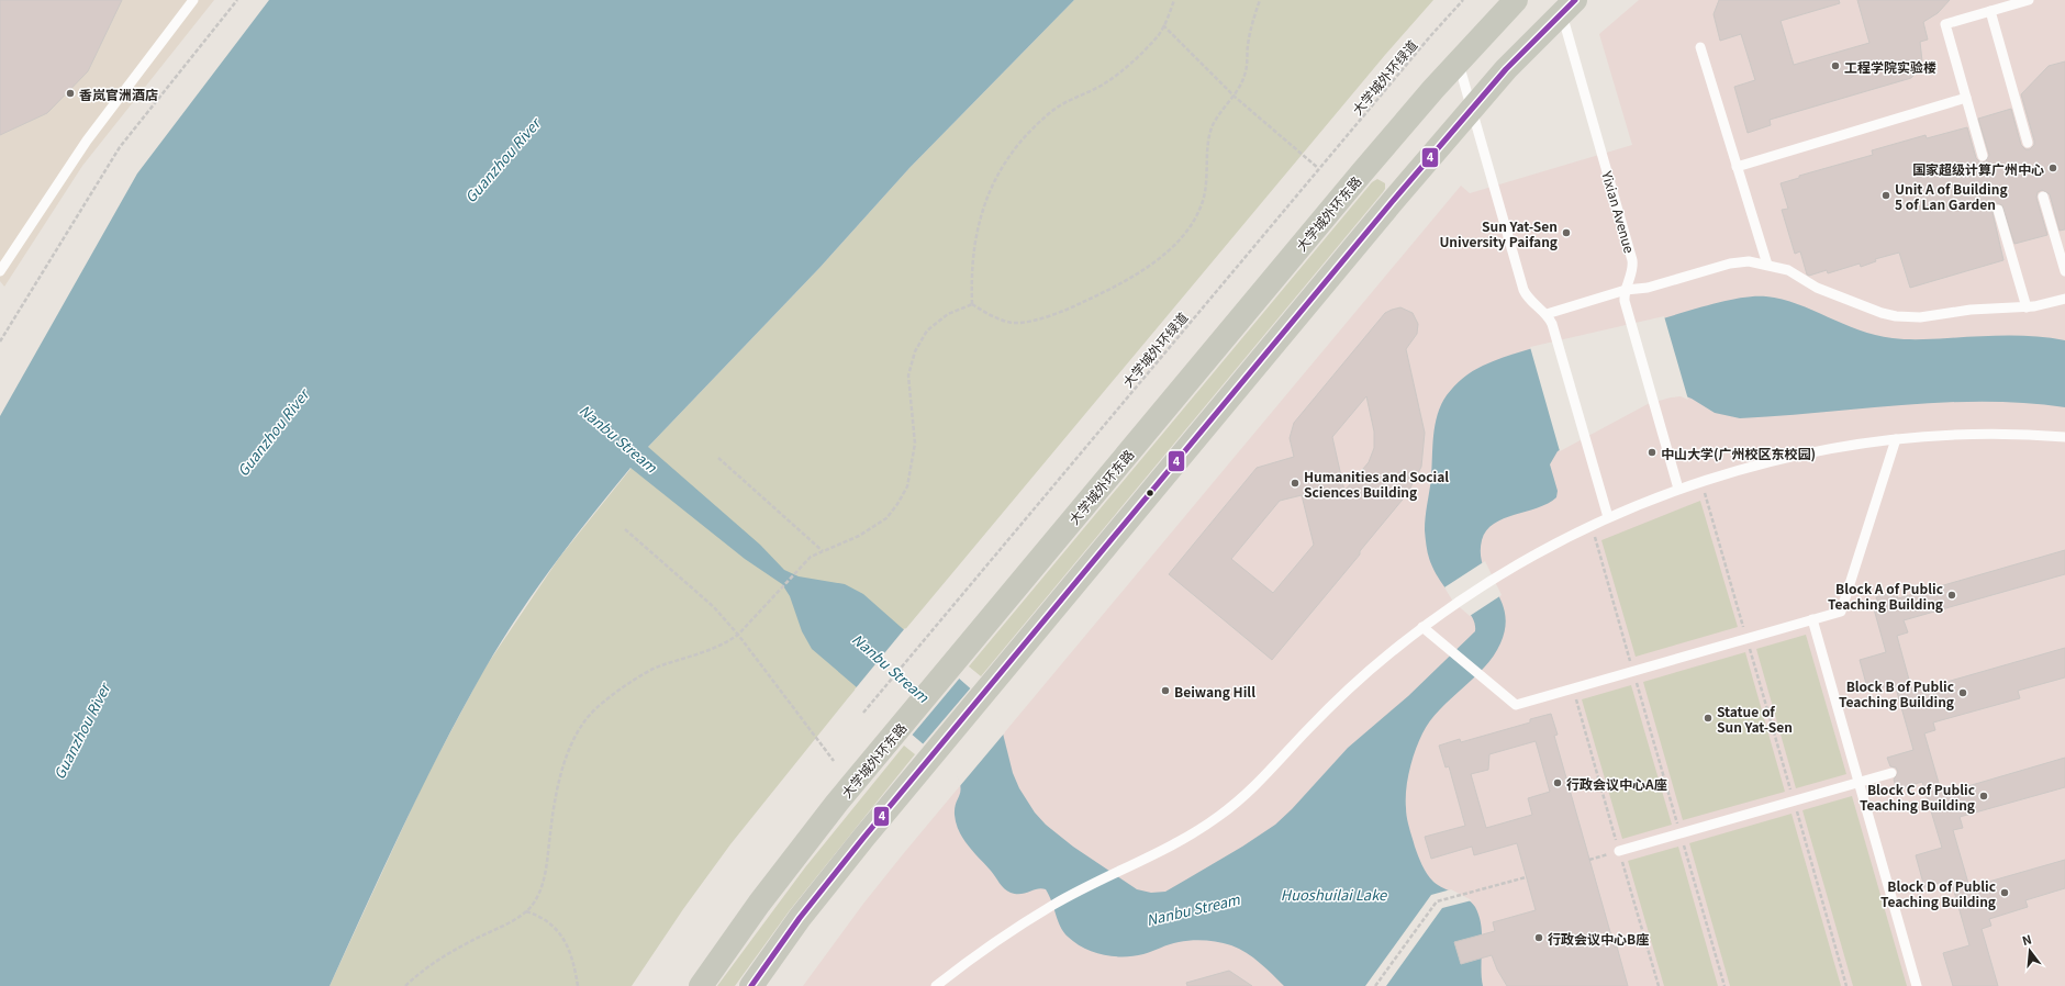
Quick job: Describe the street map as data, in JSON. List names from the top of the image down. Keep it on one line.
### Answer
{"streets":{"main road":["大学城外环东路"],"lane":["Yixian Avenue"],"path":["大学城外环绿道"]},"water":["Guanzhou River","Nanbu Stream","Huoshuilai Lake"],"places":["工程学院实验楼","香岚官洲酒店","国家超级计算广州中心","Unit A of Building 5 of Lan Garden","Sun Yat-Sen University Paifang","中山大学(广州校区东校园)","Humanities and Social Sciences Building","Block A of Public Teaching Building","Beiwang Hill","Block B of Public Teaching Building","Statue of Sun Yat-Sen","行政会议中心A座","Block C of Public Teaching Building","Block D of Public Teaching Building","行政会议中心B座"],"lines":["transit line 4"],"north":"top"}
